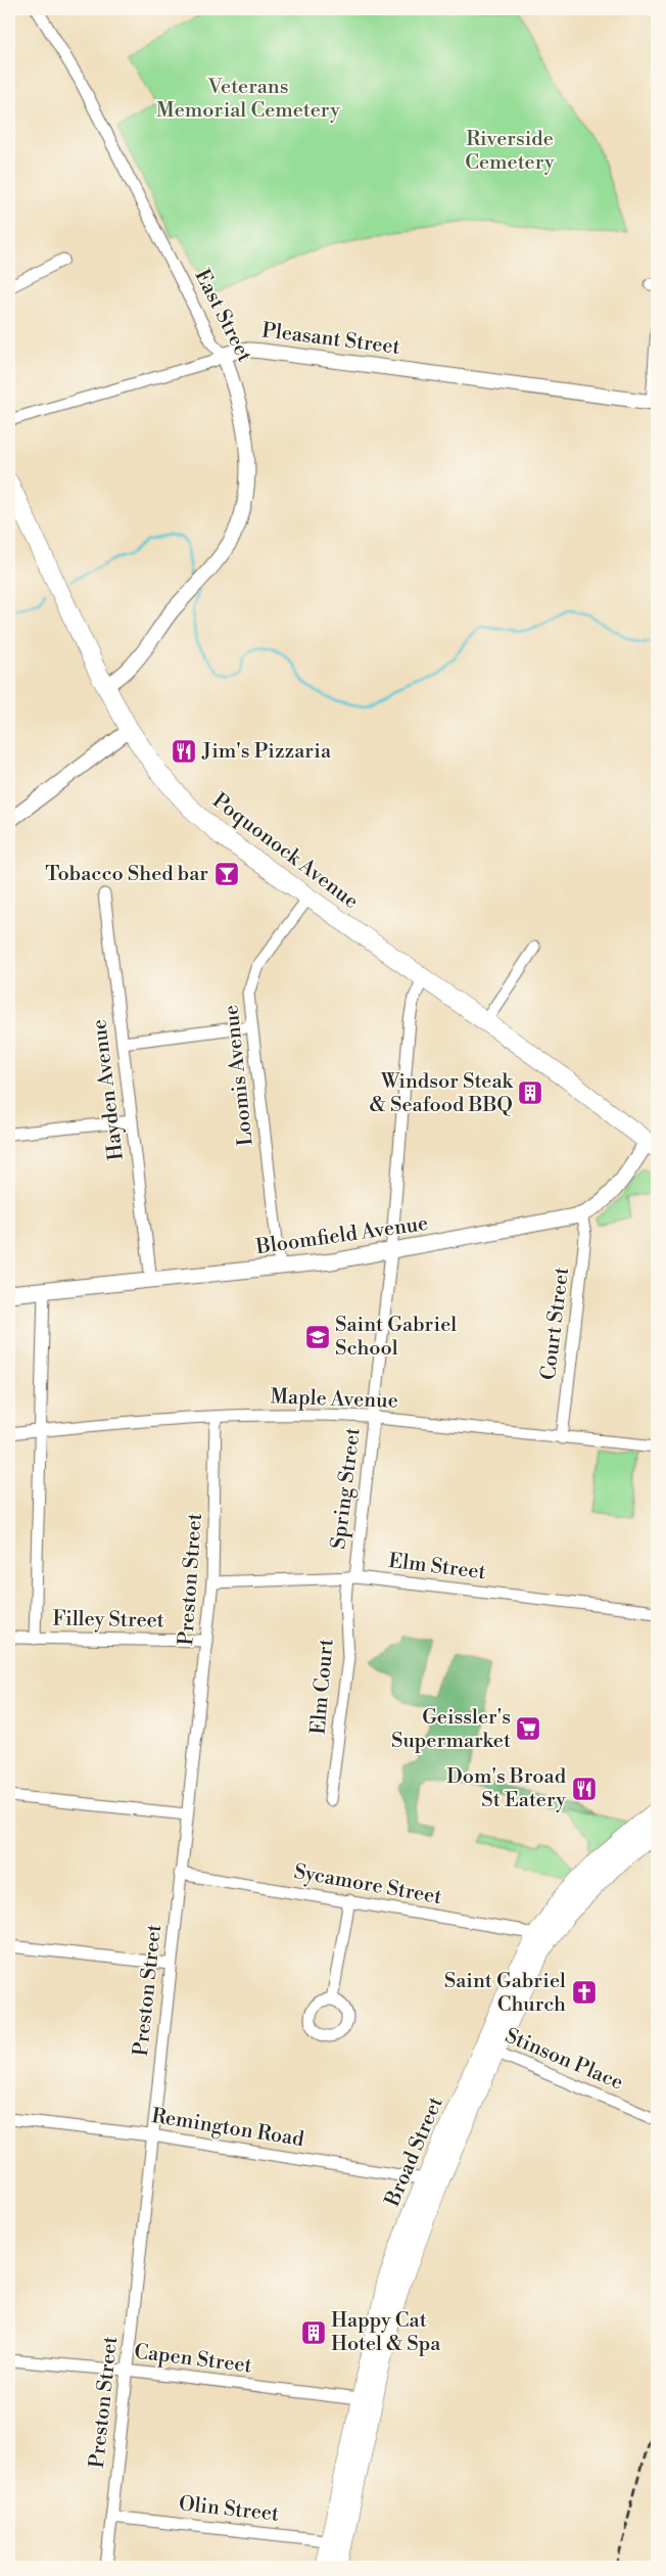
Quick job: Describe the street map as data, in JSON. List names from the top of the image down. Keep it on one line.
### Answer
{"streets":{"main road":["Poquonock Avenue","Bloomfield Avenue","Broad Street"],"street":["East Street","Pleasant Street","Loomis Avenue","Hayden Avenue","Court Street","Maple Avenue","Spring Street","Elm Street","Preston Street","Filley Street","Elm Court","Sycamore Street","Stinson Place","Remington Road","Capen Street","Olin Street"]},"crossings":[["East Street","Pleasant Street"],["East Street","Poquonock Avenue"],["Poquonock Avenue","Loomis Avenue"],["Poquonock Avenue","Bloomfield Avenue"],["Poquonock Avenue","Spring Street"],["Loomis Avenue","Bloomfield Avenue"],["Hayden Avenue","Bloomfield Avenue"],["Bloomfield Avenue","Court Street"],["Bloomfield Avenue","Spring Street"],["Court Street","Maple Avenue"],["Maple Avenue","Spring Street"],["Maple Avenue","Preston Street"],["Spring Street","Elm Street"],["Spring Street","Elm Court"],["Elm Street","Preston Street"],["Elm Street","Elm Court"],["Preston Street","Filley Street"],["Preston Street","Sycamore Street"],["Preston Street","Remington Road"],["Preston Street","Capen Street"],["Preston Street","Olin Street"],["Sycamore Street","Broad Street"],["Stinson Place","Broad Street"],["Remington Road","Broad Street"],["Broad Street","Capen Street"],["Broad Street","Olin Street"]],"parks":["Veterans Memorial Cemetery","Riverside Cemetery"],"places":{"restaurant":["Jim's Pizzaria","Dom's Broad St Eatery"],"bar":["Tobacco Shed bar"],"building":["Windsor Steak & Seafood BBQ","Happy Cat Hotel & Spa"],"school or university":["Saint Gabriel School"],"supermarket":["Geissler's Supermarket"],"church":["Saint Gabriel Church"]}}
